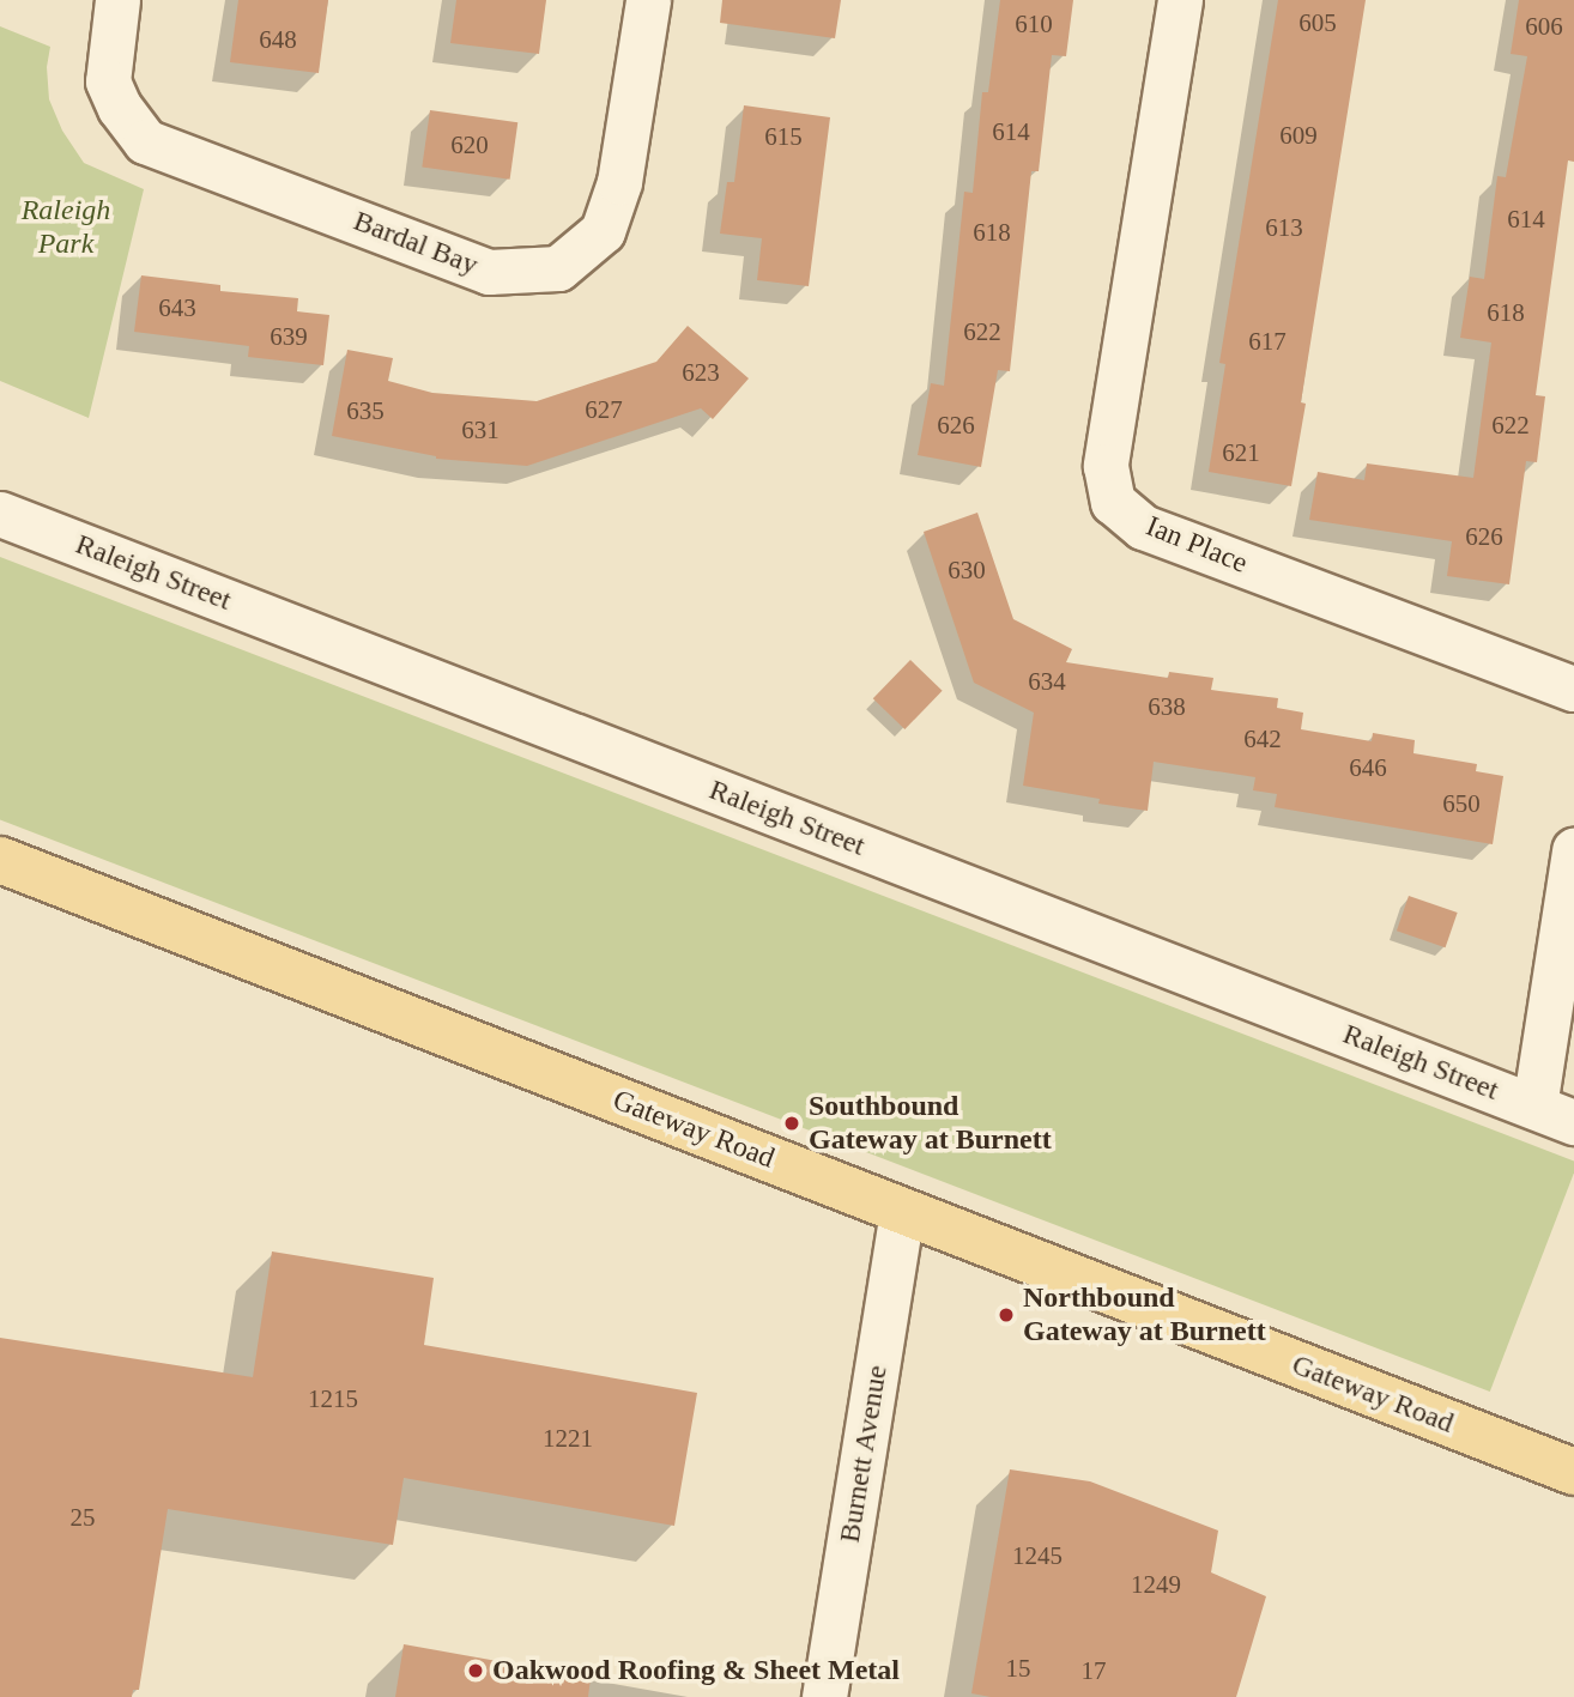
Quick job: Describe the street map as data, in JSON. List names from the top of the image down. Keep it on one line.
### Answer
{"streets":{"main road":["Gateway Road"],"street":["Bardal Bay","Ian Place","Raleigh Street","Burnett Avenue"]},"crossings":[["Gateway Road","Burnett Avenue"]],"parks":["Raleigh Park"],"places":["Southbound Gateway at Burnett","Northbound Gateway at Burnett","Oakwood Roofing & Sheet Metal"],"house_numbers":["605","610","606","648","614","609","615","620","614","613","618","643","618","622","639","617","623","627","635","626","622","631","621","626","630","634","638","642","646","650","1215","1221","25","1245","1249","15","17"]}
